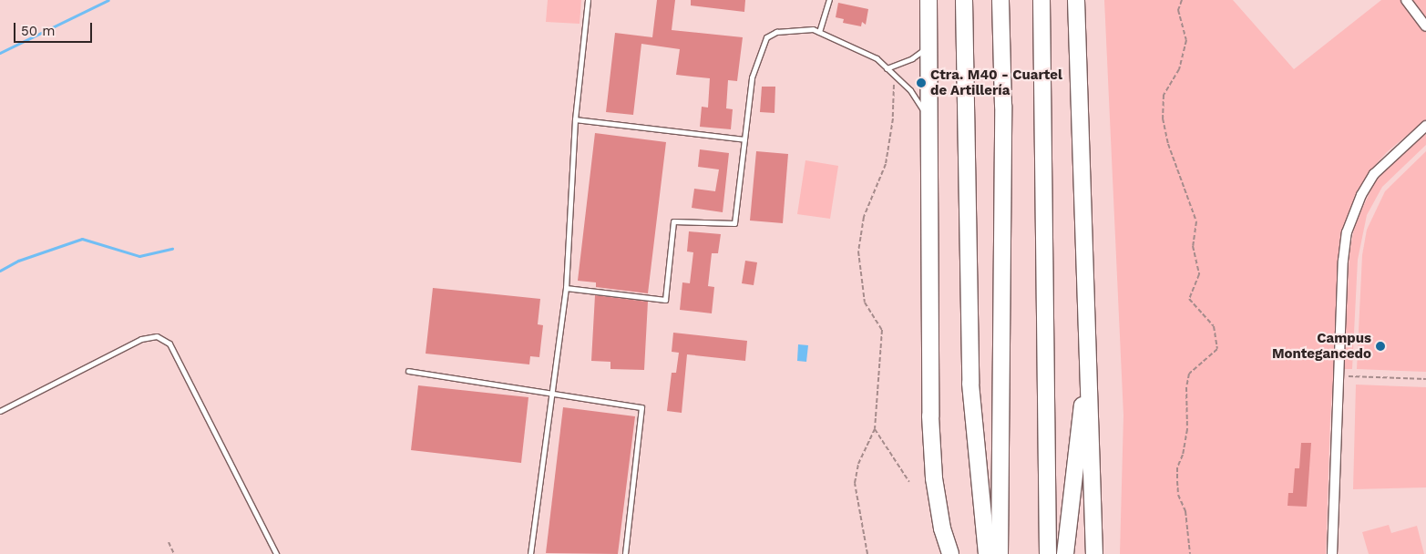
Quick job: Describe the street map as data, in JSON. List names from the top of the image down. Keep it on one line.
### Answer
{"places":["Ctra. M40 - Cuartel de Artillería","Campus Montegancedo"],"scale_bar":"50 m"}
